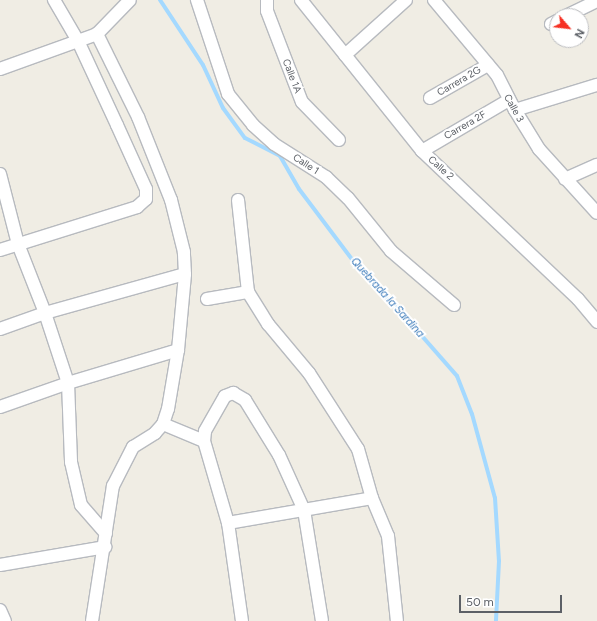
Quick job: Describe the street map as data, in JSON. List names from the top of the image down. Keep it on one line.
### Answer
{"streets":{"street":["Calle 1A","Carrera 2G","Calle 3","Carrera 2F","Calle 1","Calle 2"]},"crossings":[["Carrera 2G","Calle 3"],["Calle 3","Carrera 2F"],["Carrera 2F","Calle 2"]],"water":["Quebrada la Sardina"],"scale_bar":"50 m","north":"bottom right"}
